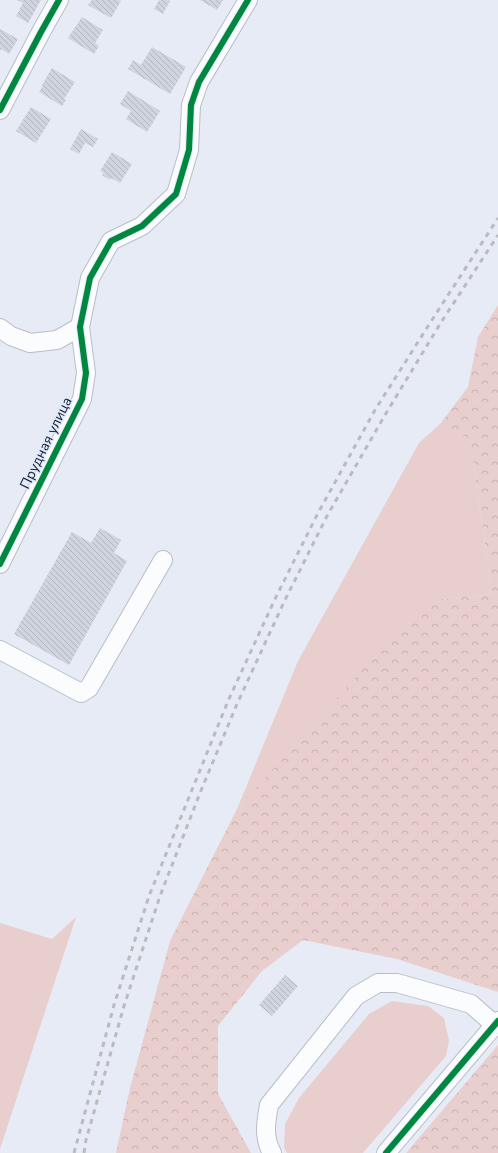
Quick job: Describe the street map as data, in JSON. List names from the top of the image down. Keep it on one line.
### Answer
{"streets":{"street":["Прудная улица"]}}
